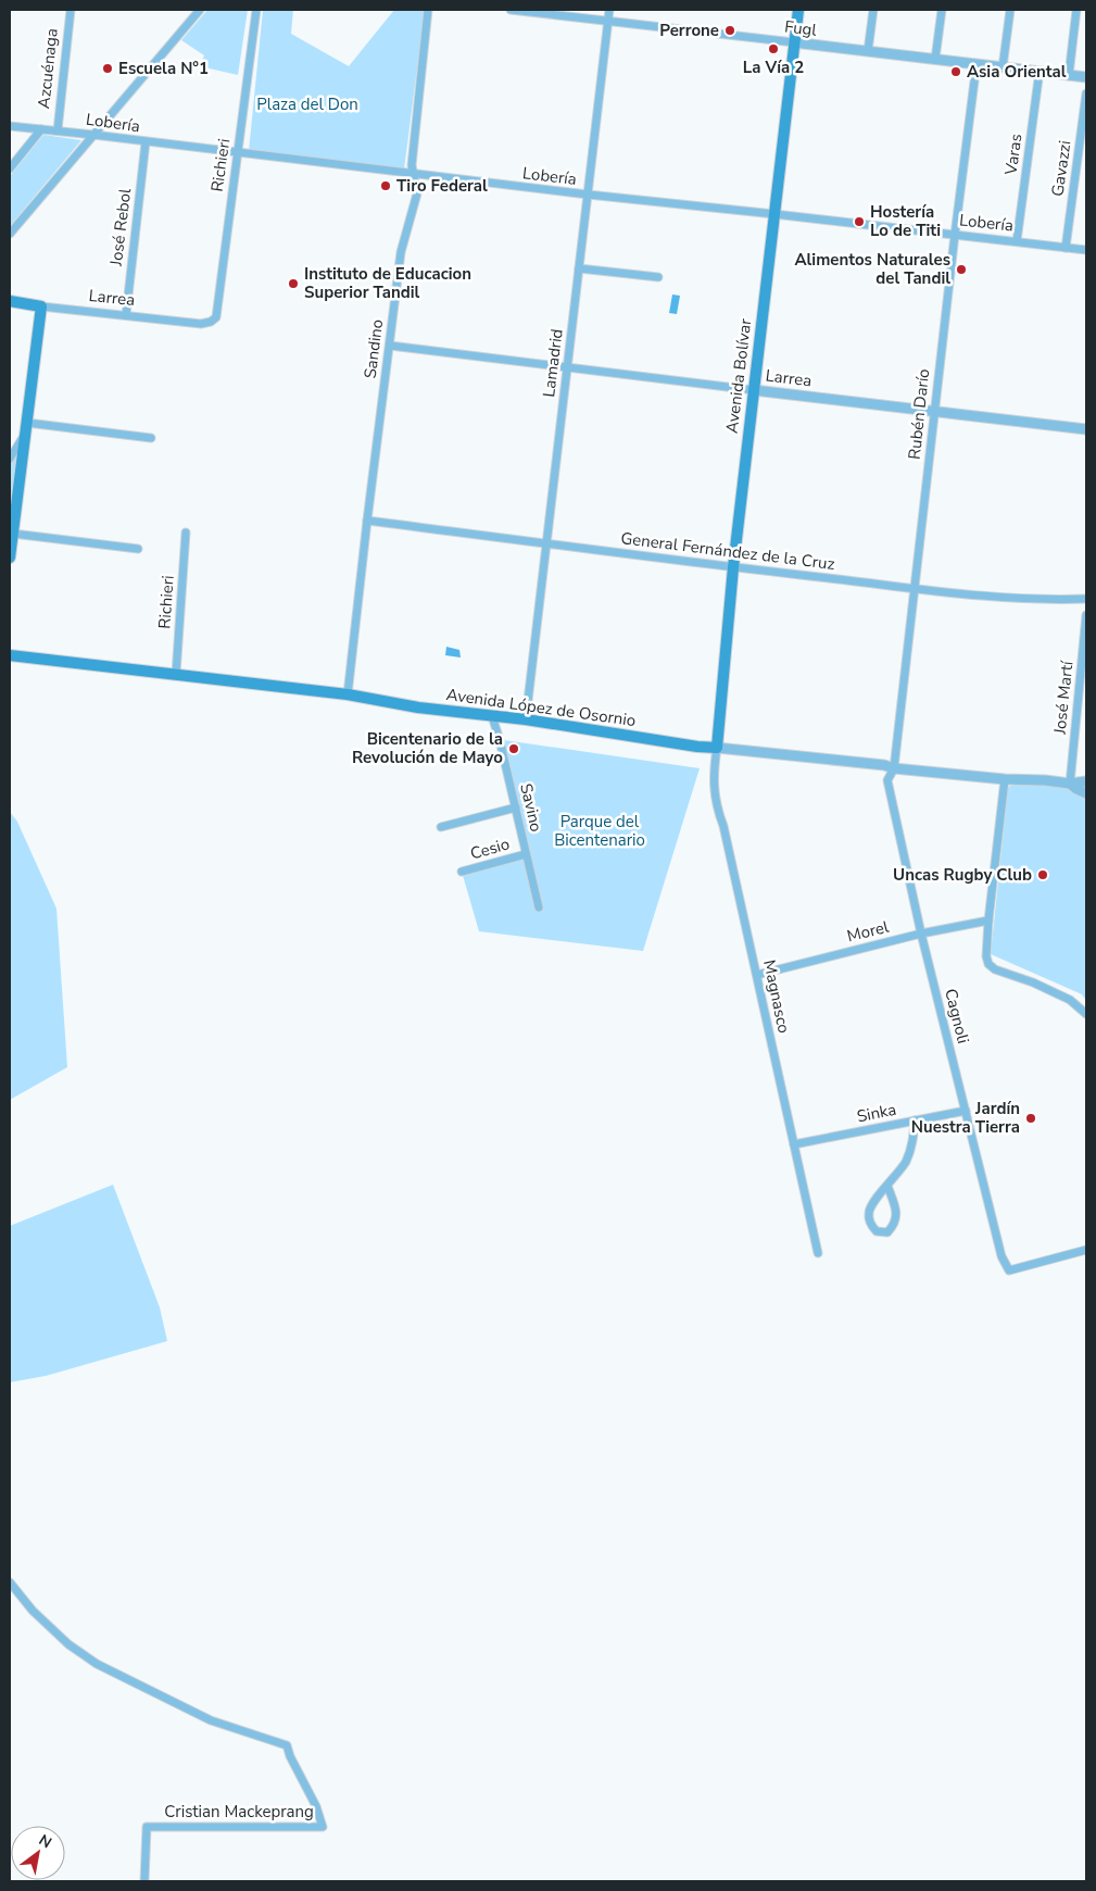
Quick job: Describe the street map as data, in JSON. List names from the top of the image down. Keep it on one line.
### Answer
{"streets":{"main road":["Larrea","Avenida Bolívar","Avenida López de Osornio"],"street":["Fugl","Azcuénaga","Lobería","Varas","Richieri","Gavazzi","José Rebol","Sandino","Lamadrid","Rubén Darío","General Fernández de la Cruz","José Martí","Savino","Cesio","Morel","Magnasco","Cagnoli","Sinka","Cristian Mackeprang"]},"crossings":[["Fugl","Varas"],["Fugl","Lamadrid"],["Fugl","Avenida Bolívar"],["Fugl","Rubén Darío"],["Azcuénaga","Lobería"],["Lobería","Varas"],["Lobería","Richieri"],["Lobería","Gavazzi"],["Lobería","José Rebol"],["Lobería","Sandino"],["Lobería","Lamadrid"],["Lobería","Avenida Bolívar"],["Lobería","Rubén Darío"],["Richieri","Larrea"],["Richieri","Avenida López de Osornio"],["José Rebol","Larrea"],["Larrea","Sandino"],["Larrea","Lamadrid"],["Larrea","Avenida Bolívar"],["Larrea","Rubén Darío"],["Sandino","General Fernández de la Cruz"],["Sandino","Avenida López de Osornio"],["Lamadrid","General Fernández de la Cruz"],["Lamadrid","Avenida López de Osornio"],["Avenida Bolívar","General Fernández de la Cruz"],["Avenida Bolívar","Avenida López de Osornio"],["Avenida Bolívar","Magnasco"],["Rubén Darío","General Fernández de la Cruz"],["Rubén Darío","Avenida López de Osornio"],["Rubén Darío","Cagnoli"],["José Martí","Avenida López de Osornio"],["Avenida López de Osornio","Savino"],["Avenida López de Osornio","Magnasco"],["Avenida López de Osornio","Cagnoli"],["Savino","Cesio"],["Morel","Magnasco"],["Morel","Cagnoli"],["Magnasco","Sinka"],["Cagnoli","Sinka"]],"parks":["Plaza del Don","Parque del Bicentenario"],"places":["Perrone","La Vía 2","Escuela N°1","Asia Oriental","Tiro Federal","Hostería Lo de Titi","Alimentos Naturales del Tandil","Instituto de Educacion Superior Tandil","Bicentenario de la Revolución de Mayo","Uncas Rugby Club","Jardín Nuestra Tierra"],"north":"top right"}
